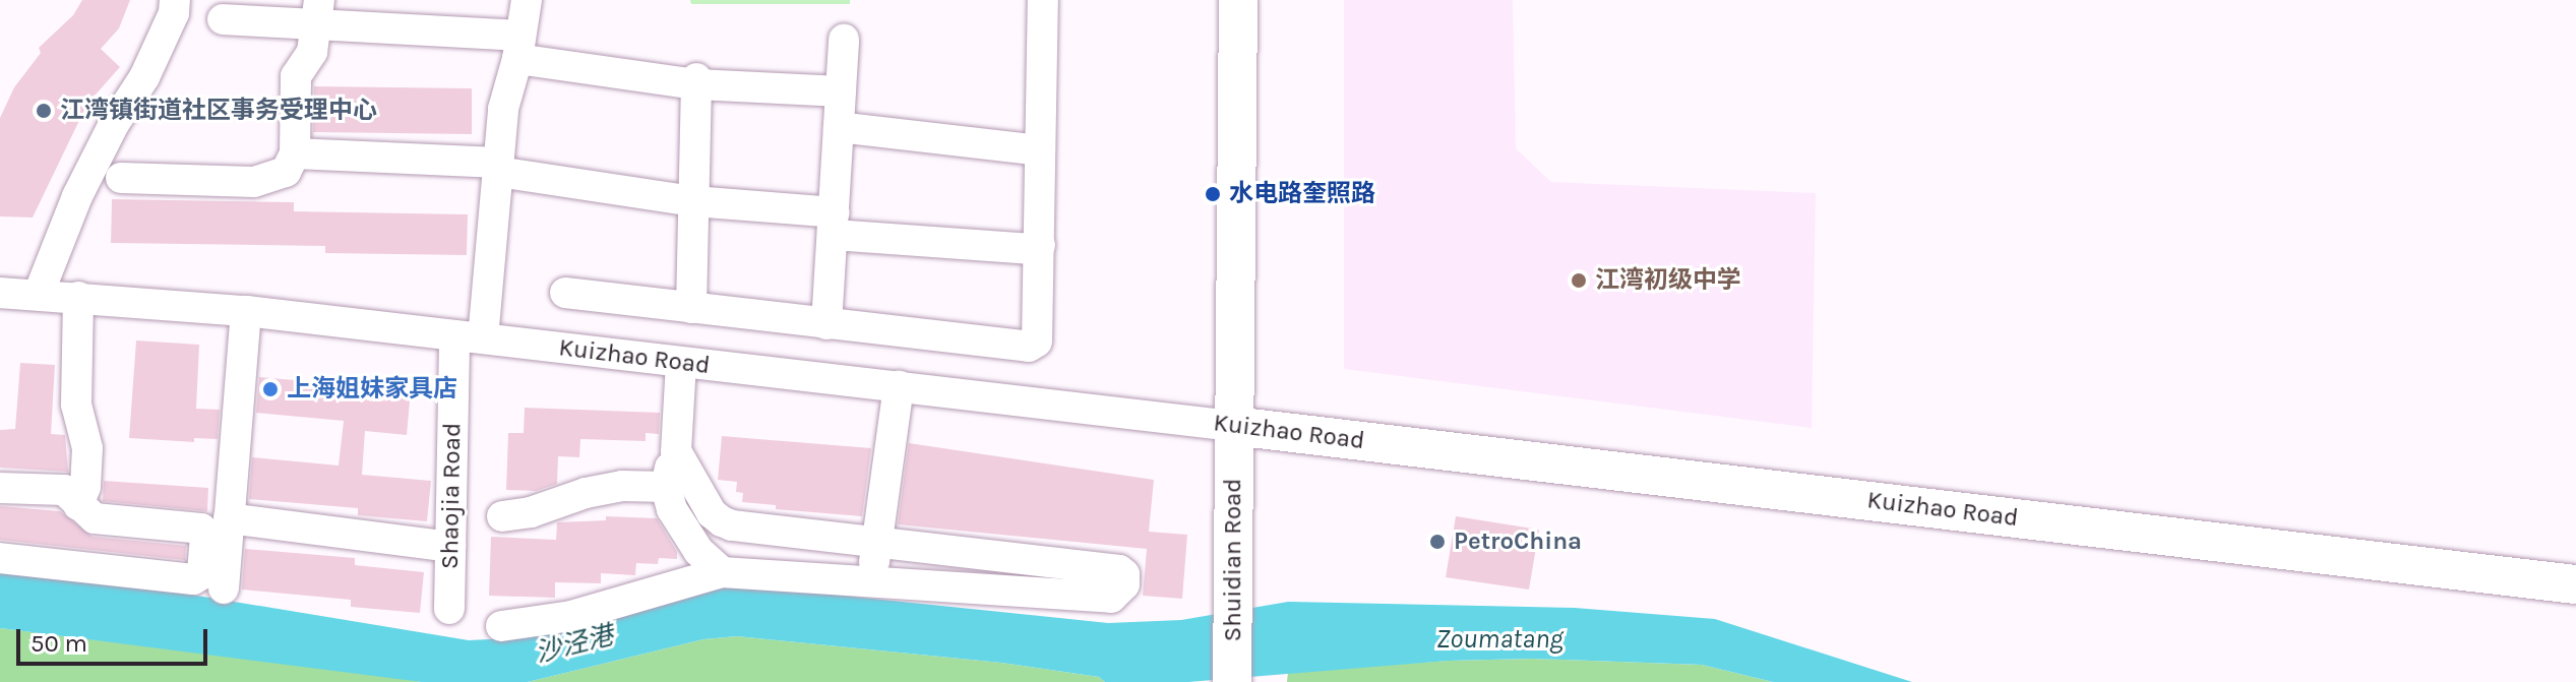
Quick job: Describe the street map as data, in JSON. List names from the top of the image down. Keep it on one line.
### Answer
{"streets":{"main road":["Kuizhao Road","Shuidian Road"],"street":["Shaojia Road"]},"crossings":[["Kuizhao Road","Shaojia Road"],["Kuizhao Road","Shuidian Road"]],"water":["Zoumatang","沙泾港"],"places":["江湾镇街道社区事务受理中心","水电路奎照路","江湾初级中学","上海姐妹家具店","PetroChina"],"scale_bar":"50 m"}
